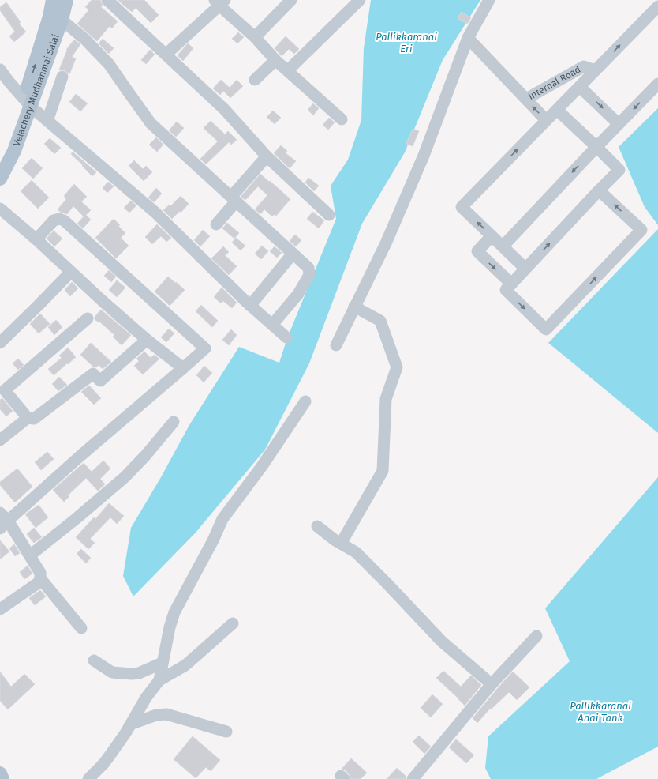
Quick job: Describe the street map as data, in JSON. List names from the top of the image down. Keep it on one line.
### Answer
{"streets":{"main road":["Velachery Mudhanmai Salai"],"street":["Internal Road"]},"water":["Pallikkaranai Eri","Pallikkaranai Anai Tank"]}
